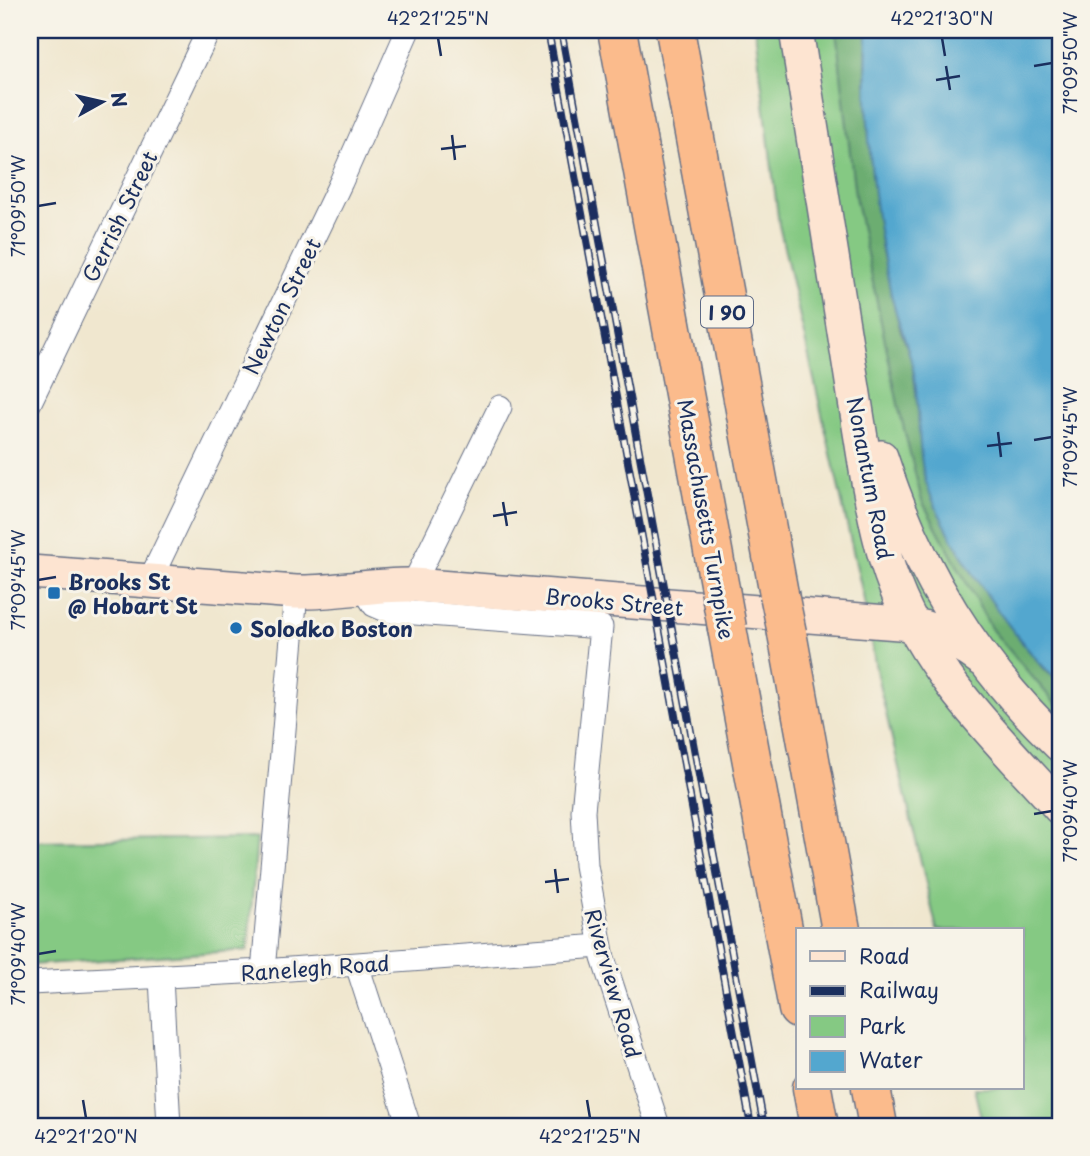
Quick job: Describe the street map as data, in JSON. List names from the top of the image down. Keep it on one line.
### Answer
{"streets":{"highway":["I 90","Massachusetts Turnpike"],"main road":["Nonantum Road","Brooks Street"],"street":["Gerrish Street","Newton Street","Ranelegh Road","Riverview Road"]},"crossings":[["Newton Street","Brooks Street"],["Nonantum Road","Brooks Street"],["Brooks Street","Riverview Road"],["Ranelegh Road","Riverview Road"]],"places":{"transit":["Brooks St @ Hobart St"],"other":["Solodko Boston"]},"legend":["Road","Railway","Park","Water"],"north":"right","coordinates":["42°21'25\"N","42°21'30\"N","71°09'50\"W","71°09'45\"W","71°09'40\"W","42°21'20\"N"]}
